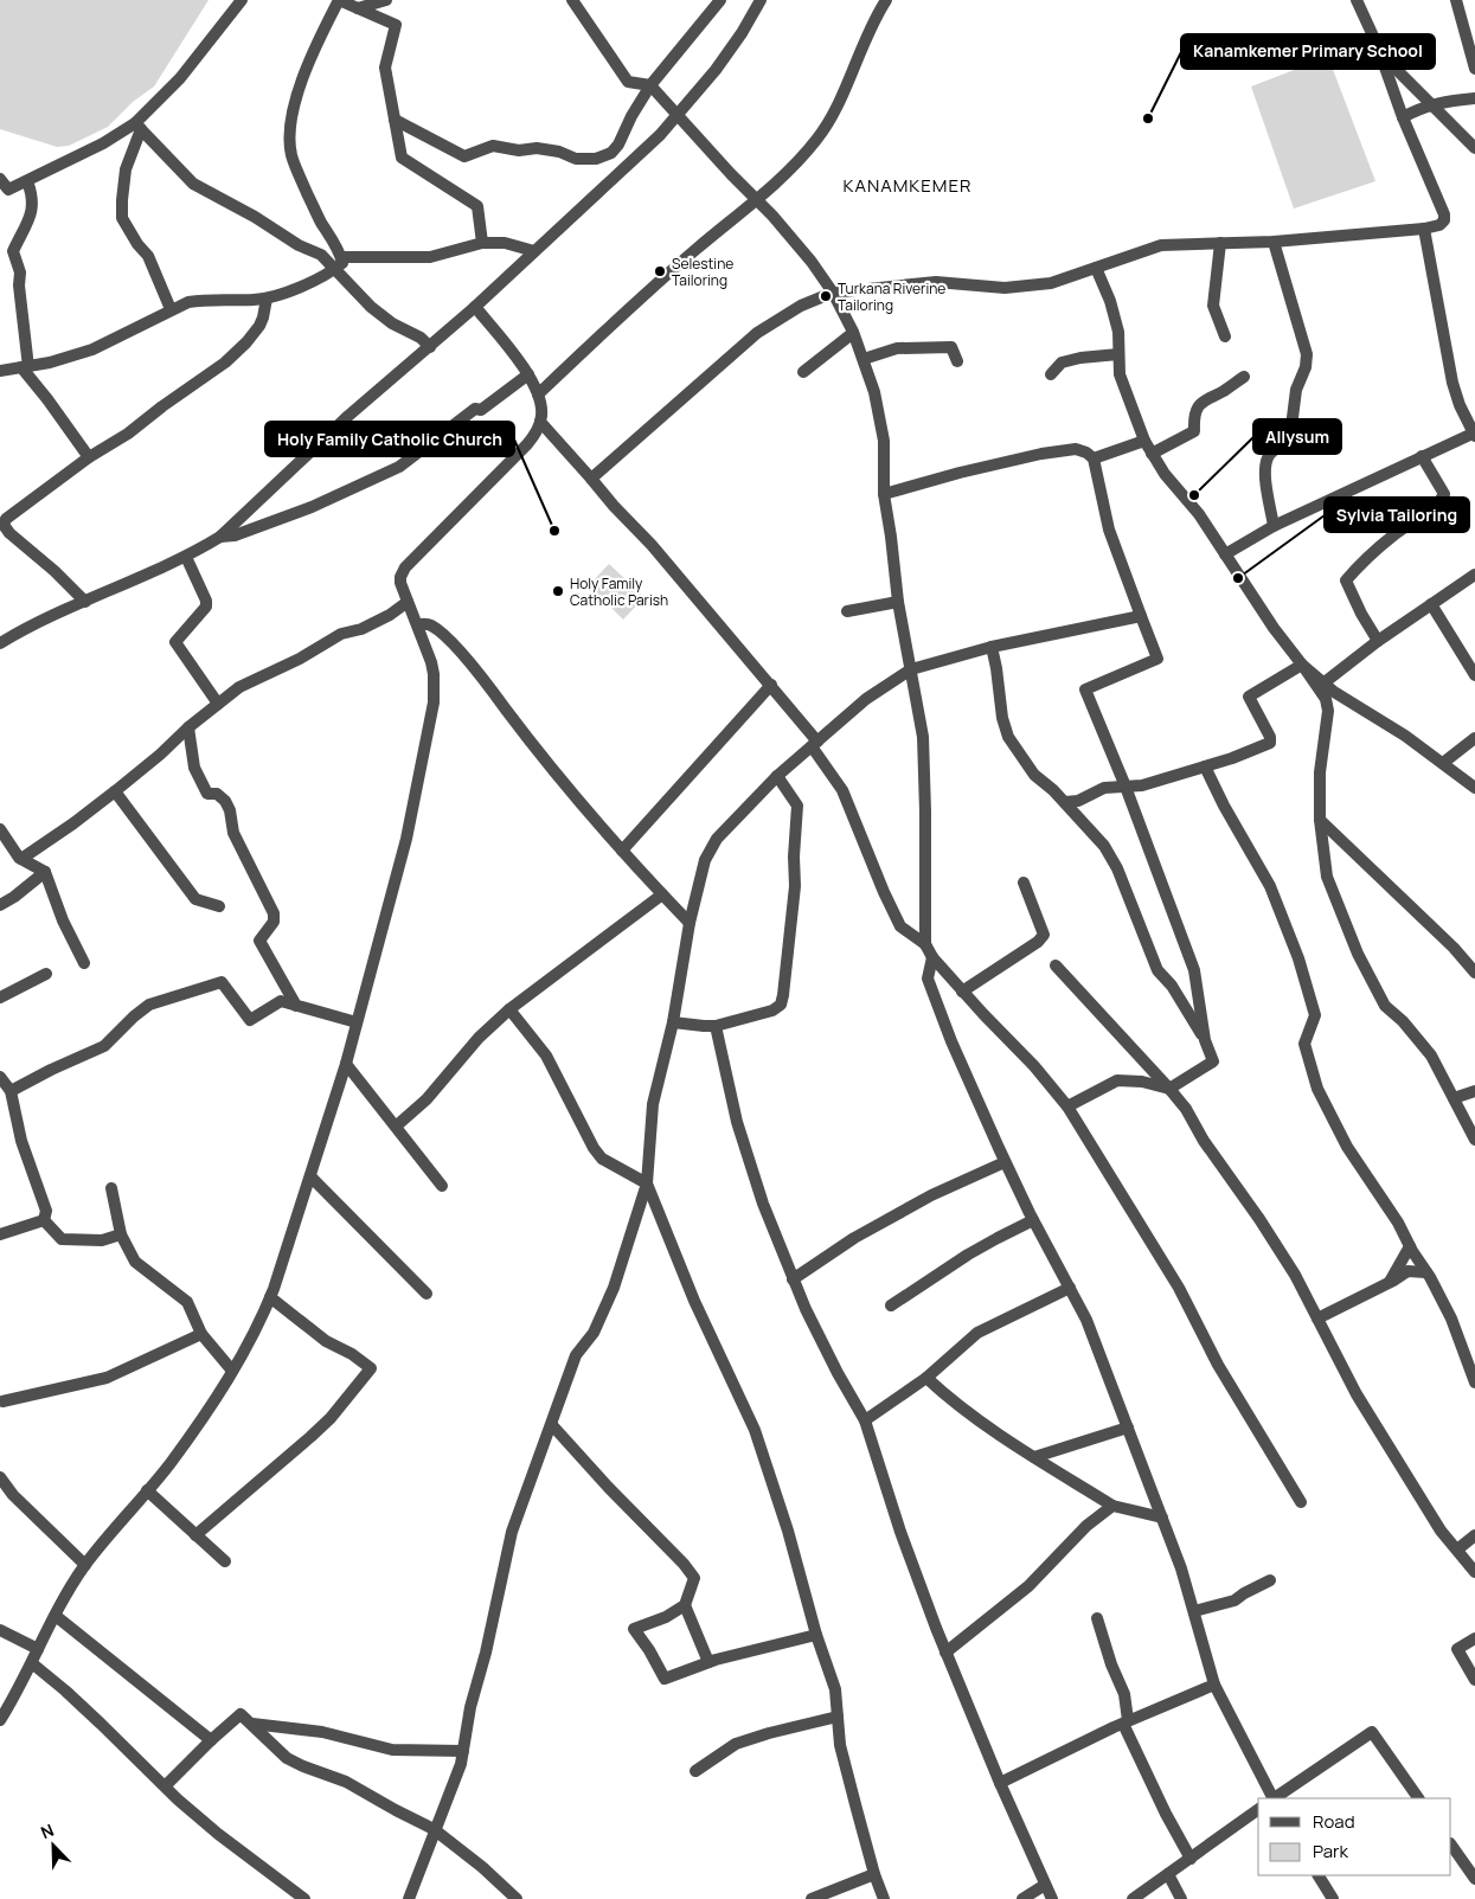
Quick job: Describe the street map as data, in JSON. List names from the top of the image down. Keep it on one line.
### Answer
{"districts":["KANAMKEMER"],"places":["Kanamkemer Primary School","Selestine Tailoring","Turkana Riverine Tailoring","Allysum","Holy Family Catholic Church","Sylvia Tailoring","Holy Family Catholic Parish"],"legend":["Road","Park"],"north":"top left"}
